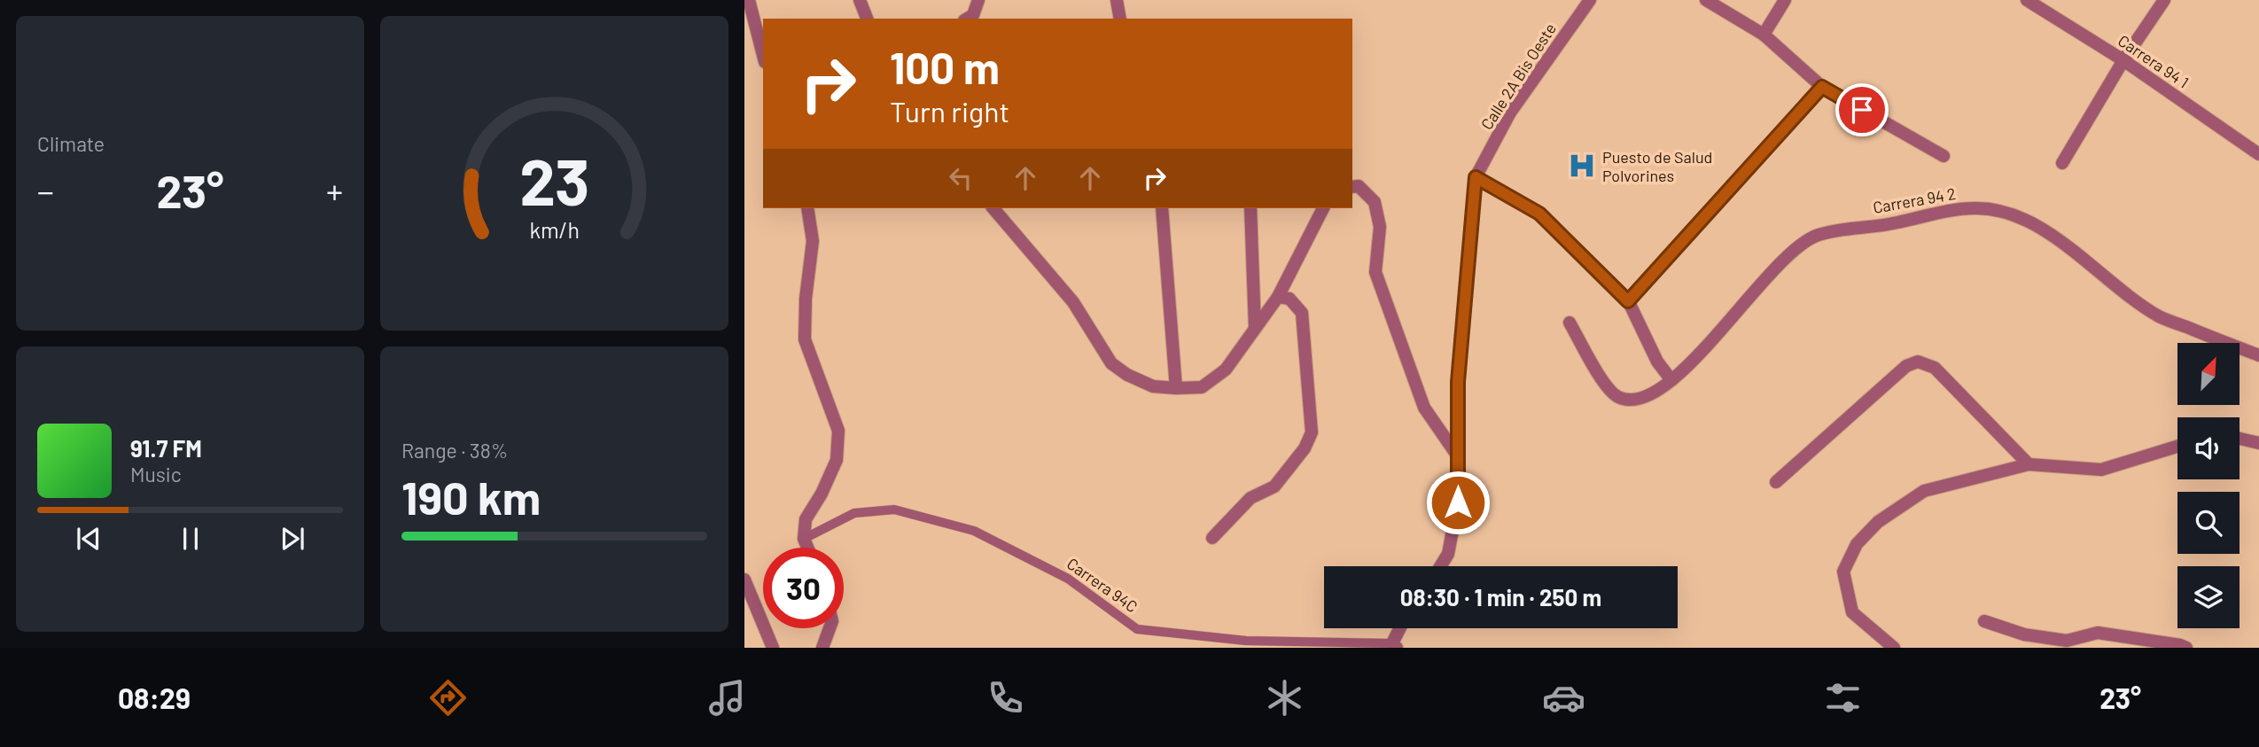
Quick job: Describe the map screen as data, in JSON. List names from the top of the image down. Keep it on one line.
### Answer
{"streets":{"street":["Carrera 94 1","Calle 2A Bis Oeste","Carrera 94 2"],"lane":["Carrera 94C"]},"places":{"hospital":["Puesto de Salud Polvorines"]},"north":"top right","page":{"tile":["Climate",["Range · 38%","190 km"]],"turn":["100 m","Turn right"],"heat":["−","23°","+"],"song":["91.7 FM","Music"],"limit":"30","trip":"08:30 · 1 min · 250 m","tabs":["08:29","23°"],"gauge":["23","km/h"]}}
